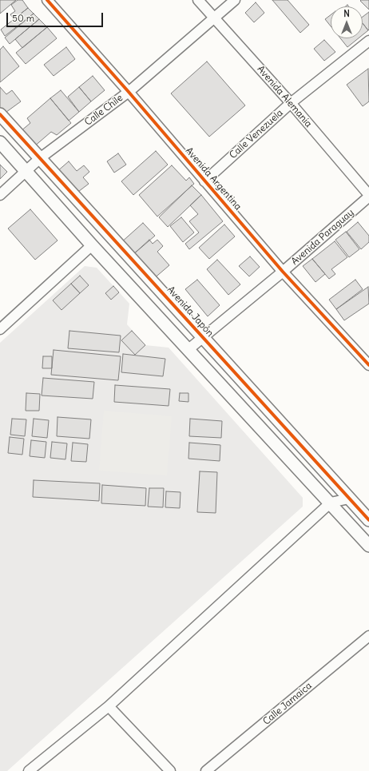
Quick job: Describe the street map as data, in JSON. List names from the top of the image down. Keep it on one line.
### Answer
{"streets":{"street":["Avenida Alemania","Calle Chile","Calle Venezuela","Avenida Argentina","Avenida Paraguay","Avenida Japón","Calle Jamaica"]},"crossings":[["Avenida Alemania","Calle Chile"],["Avenida Alemania","Calle Venezuela"],["Avenida Alemania","Avenida Paraguay"],["Calle Chile","Avenida Argentina"],["Calle Chile","Avenida Japón"],["Calle Venezuela","Avenida Argentina"],["Avenida Argentina","Avenida Paraguay"],["Avenida Paraguay","Avenida Japón"]],"scale_bar":"50 m","north":"top"}
